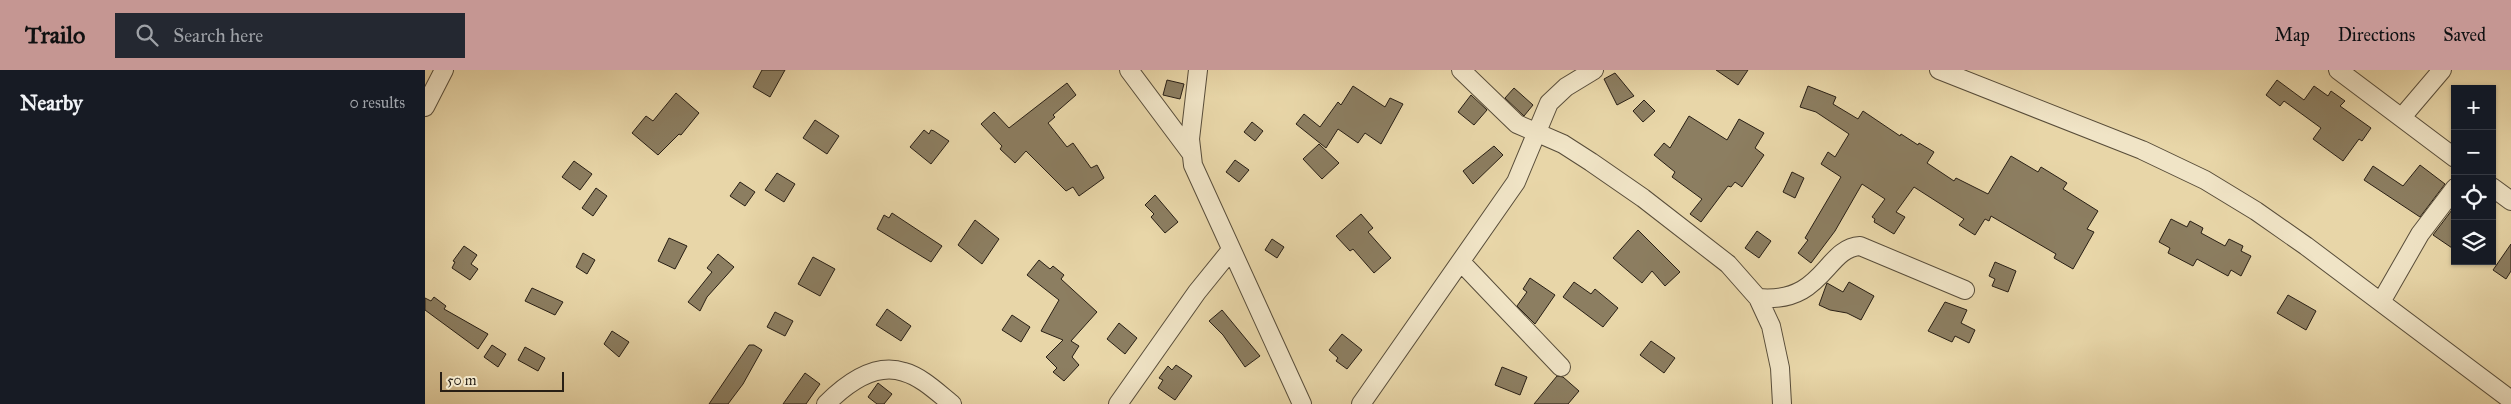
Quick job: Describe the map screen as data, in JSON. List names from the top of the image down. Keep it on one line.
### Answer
{"scale_bar":"50 m","page":{"header":"Trailo","search":"Search here","nav":["Map","Directions","Saved"],"heading":["Nearby","0 results"],"map_buttons":["+","−"],"scale":"50 m"}}
